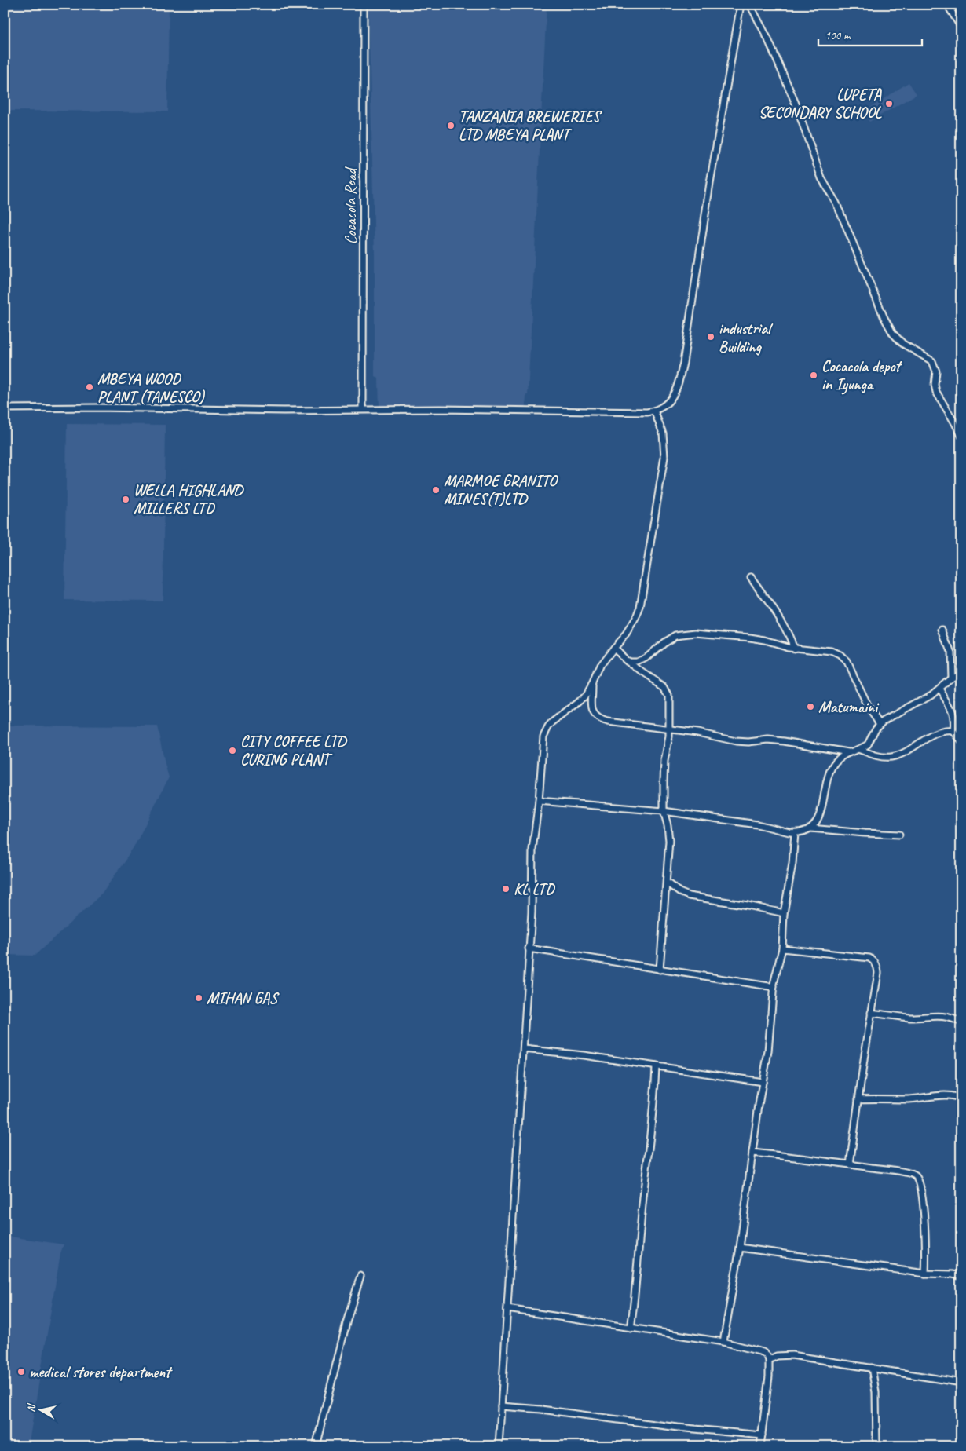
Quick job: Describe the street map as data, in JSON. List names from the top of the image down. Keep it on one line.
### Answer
{"streets":{"street":["Cocacola Road"]},"places":["LUPETA SECONDARY SCHOOL","TANZANIA BREWERIES LTD MBEYA PLANT","industrial Building","Cocacola depot in Iyunga","MBEYA WOOD PLANT (TANESCO)","MARMOE GRANITO MINES(T)LTD","WELLA HIGHLAND MILLERS LTD","Matumaini","CITY COFFEE LTD CURING PLANT","KL LTD","MIHAN GAS","medical stores department"],"scale_bar":"100 m","north":"left"}
